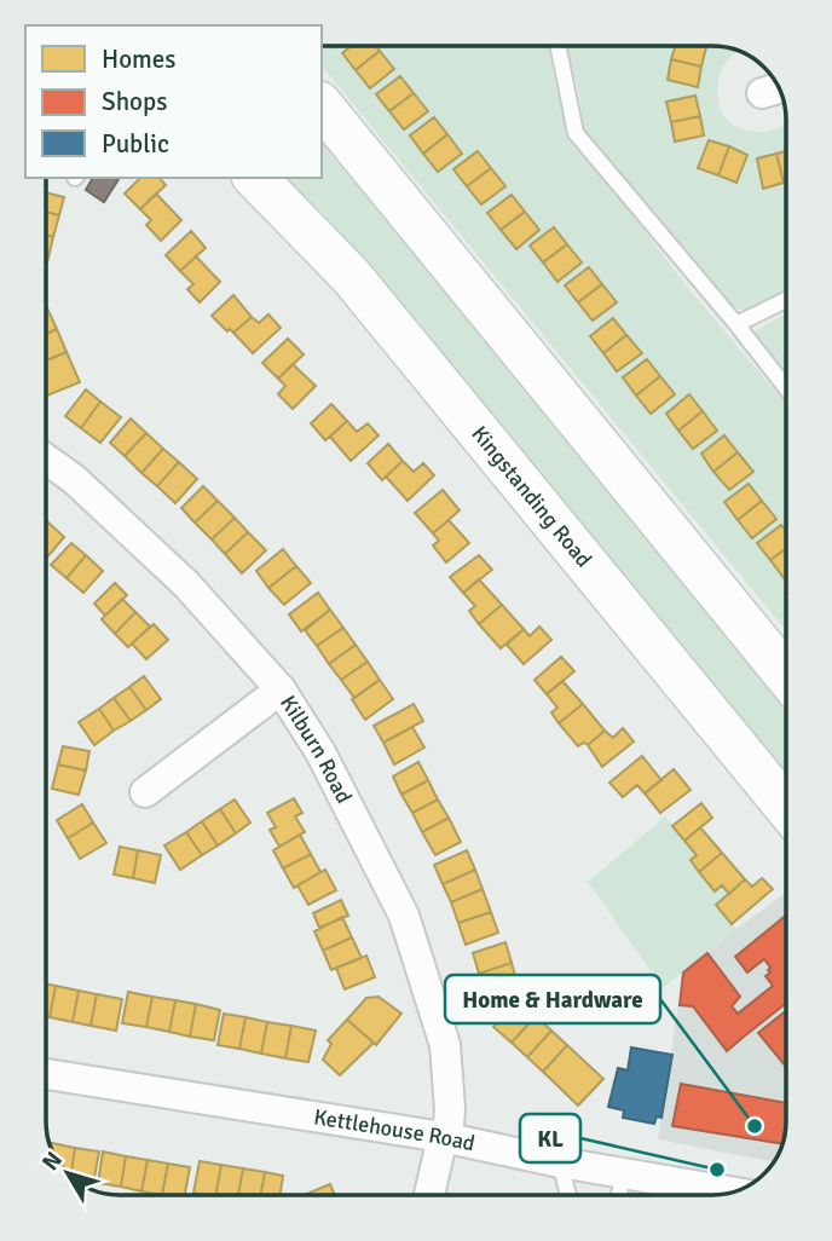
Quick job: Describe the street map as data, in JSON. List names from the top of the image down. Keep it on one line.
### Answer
{"streets":{"main road":["Kingstanding Road"],"street":["Kilburn Road","Kettlehouse Road"]},"crossings":[["Kilburn Road","Kettlehouse Road"]],"places":["Home & Hardware","KL"],"legend":["Homes","Shops","Public"],"north":"top left"}
